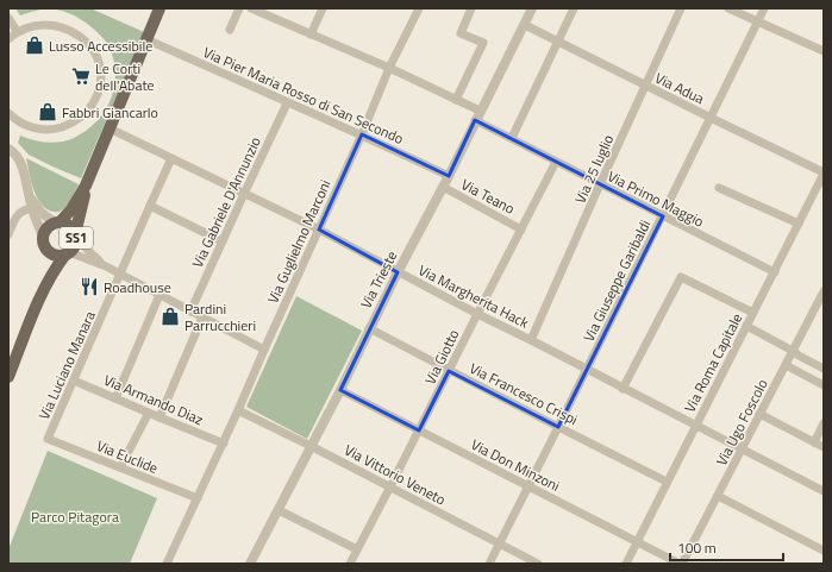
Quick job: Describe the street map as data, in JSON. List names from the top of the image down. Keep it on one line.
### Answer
{"streets":{"main road":["SS1"],"street":["Via Adua","Via Pier Maria Rosso di San Secondo","Via 25 luglio","Via Teano","Via Primo Maggio","Via Gabriele D'Annunzio","Via Guglielmo Marconi","Via Trieste","Via Giuseppe Garibaldi","Via Margherita Hack","Via Giotto","Via Roma Capitale","Via Luciano Manara","Via Francesco Crispi","Via Armando Diaz","Via Ugo Foscolo","Via Euclide","Via Don Minzoni","Via Vittorio Veneto"]},"crossings":[["Via Adua","Via 25 luglio"],["Via Adua","Via Trieste"],["Via Adua","Via Giuseppe Garibaldi"],["Via Adua","Via Roma Capitale"],["Via Pier Maria Rosso di San Secondo","Via Gabriele D'Annunzio"],["Via Pier Maria Rosso di San Secondo","SS1"],["Via Pier Maria Rosso di San Secondo","Via Guglielmo Marconi"],["Via Pier Maria Rosso di San Secondo","Via Trieste"],["Via 25 luglio","Via Primo Maggio"],["Via 25 luglio","Via Margherita Hack"],["Via Teano","Via Trieste"],["Via Teano","Via Giotto"],["Via Primo Maggio","Via Guglielmo Marconi"],["Via Primo Maggio","Via Trieste"],["Via Primo Maggio","Via Giuseppe Garibaldi"],["Via Primo Maggio","Via Giotto"],["Via Primo Maggio","Via Roma Capitale"],["Via Gabriele D'Annunzio","Via Margherita Hack"],["SS1","Via Margherita Hack"],["Via Guglielmo Marconi","Via Margherita Hack"],["Via Guglielmo Marconi","Via Armando Diaz"],["Via Guglielmo Marconi","Via Euclide"],["Via Guglielmo Marconi","Via Vittorio Veneto"],["Via Trieste","Via Margherita Hack"],["Via Trieste","Via Francesco Crispi"],["Via Trieste","Via Don Minzoni"],["Via Trieste","Via Vittorio Veneto"],["Via Giuseppe Garibaldi","Via Margherita Hack"],["Via Giuseppe Garibaldi","Via Francesco Crispi"],["Via Giuseppe Garibaldi","Via Don Minzoni"],["Via Giuseppe Garibaldi","Via Vittorio Veneto"],["Via Margherita Hack","Via Giotto"],["Via Margherita Hack","Via Roma Capitale"],["Via Margherita Hack","Via Luciano Manara"],["Via Margherita Hack","Via Ugo Foscolo"],["Via Giotto","Via Francesco Crispi"],["Via Giotto","Via Don Minzoni"],["Via Giotto","Via Vittorio Veneto"],["Via Roma Capitale","Via Francesco Crispi"],["Via Roma Capitale","Via Don Minzoni"],["Via Luciano Manara","Via Armando Diaz"],["Via Luciano Manara","Via Euclide"],["Via Ugo Foscolo","Via Don Minzoni"]],"parks":["Parco Pitagora"],"places":{"shop":["Lusso Accessibile","Fabbri Giancarlo","Pardini Parrucchieri"],"supermarket":["Le Corti dell'Abate"],"restaurant":["Roadhouse"]},"scale_bar":"100 m"}
